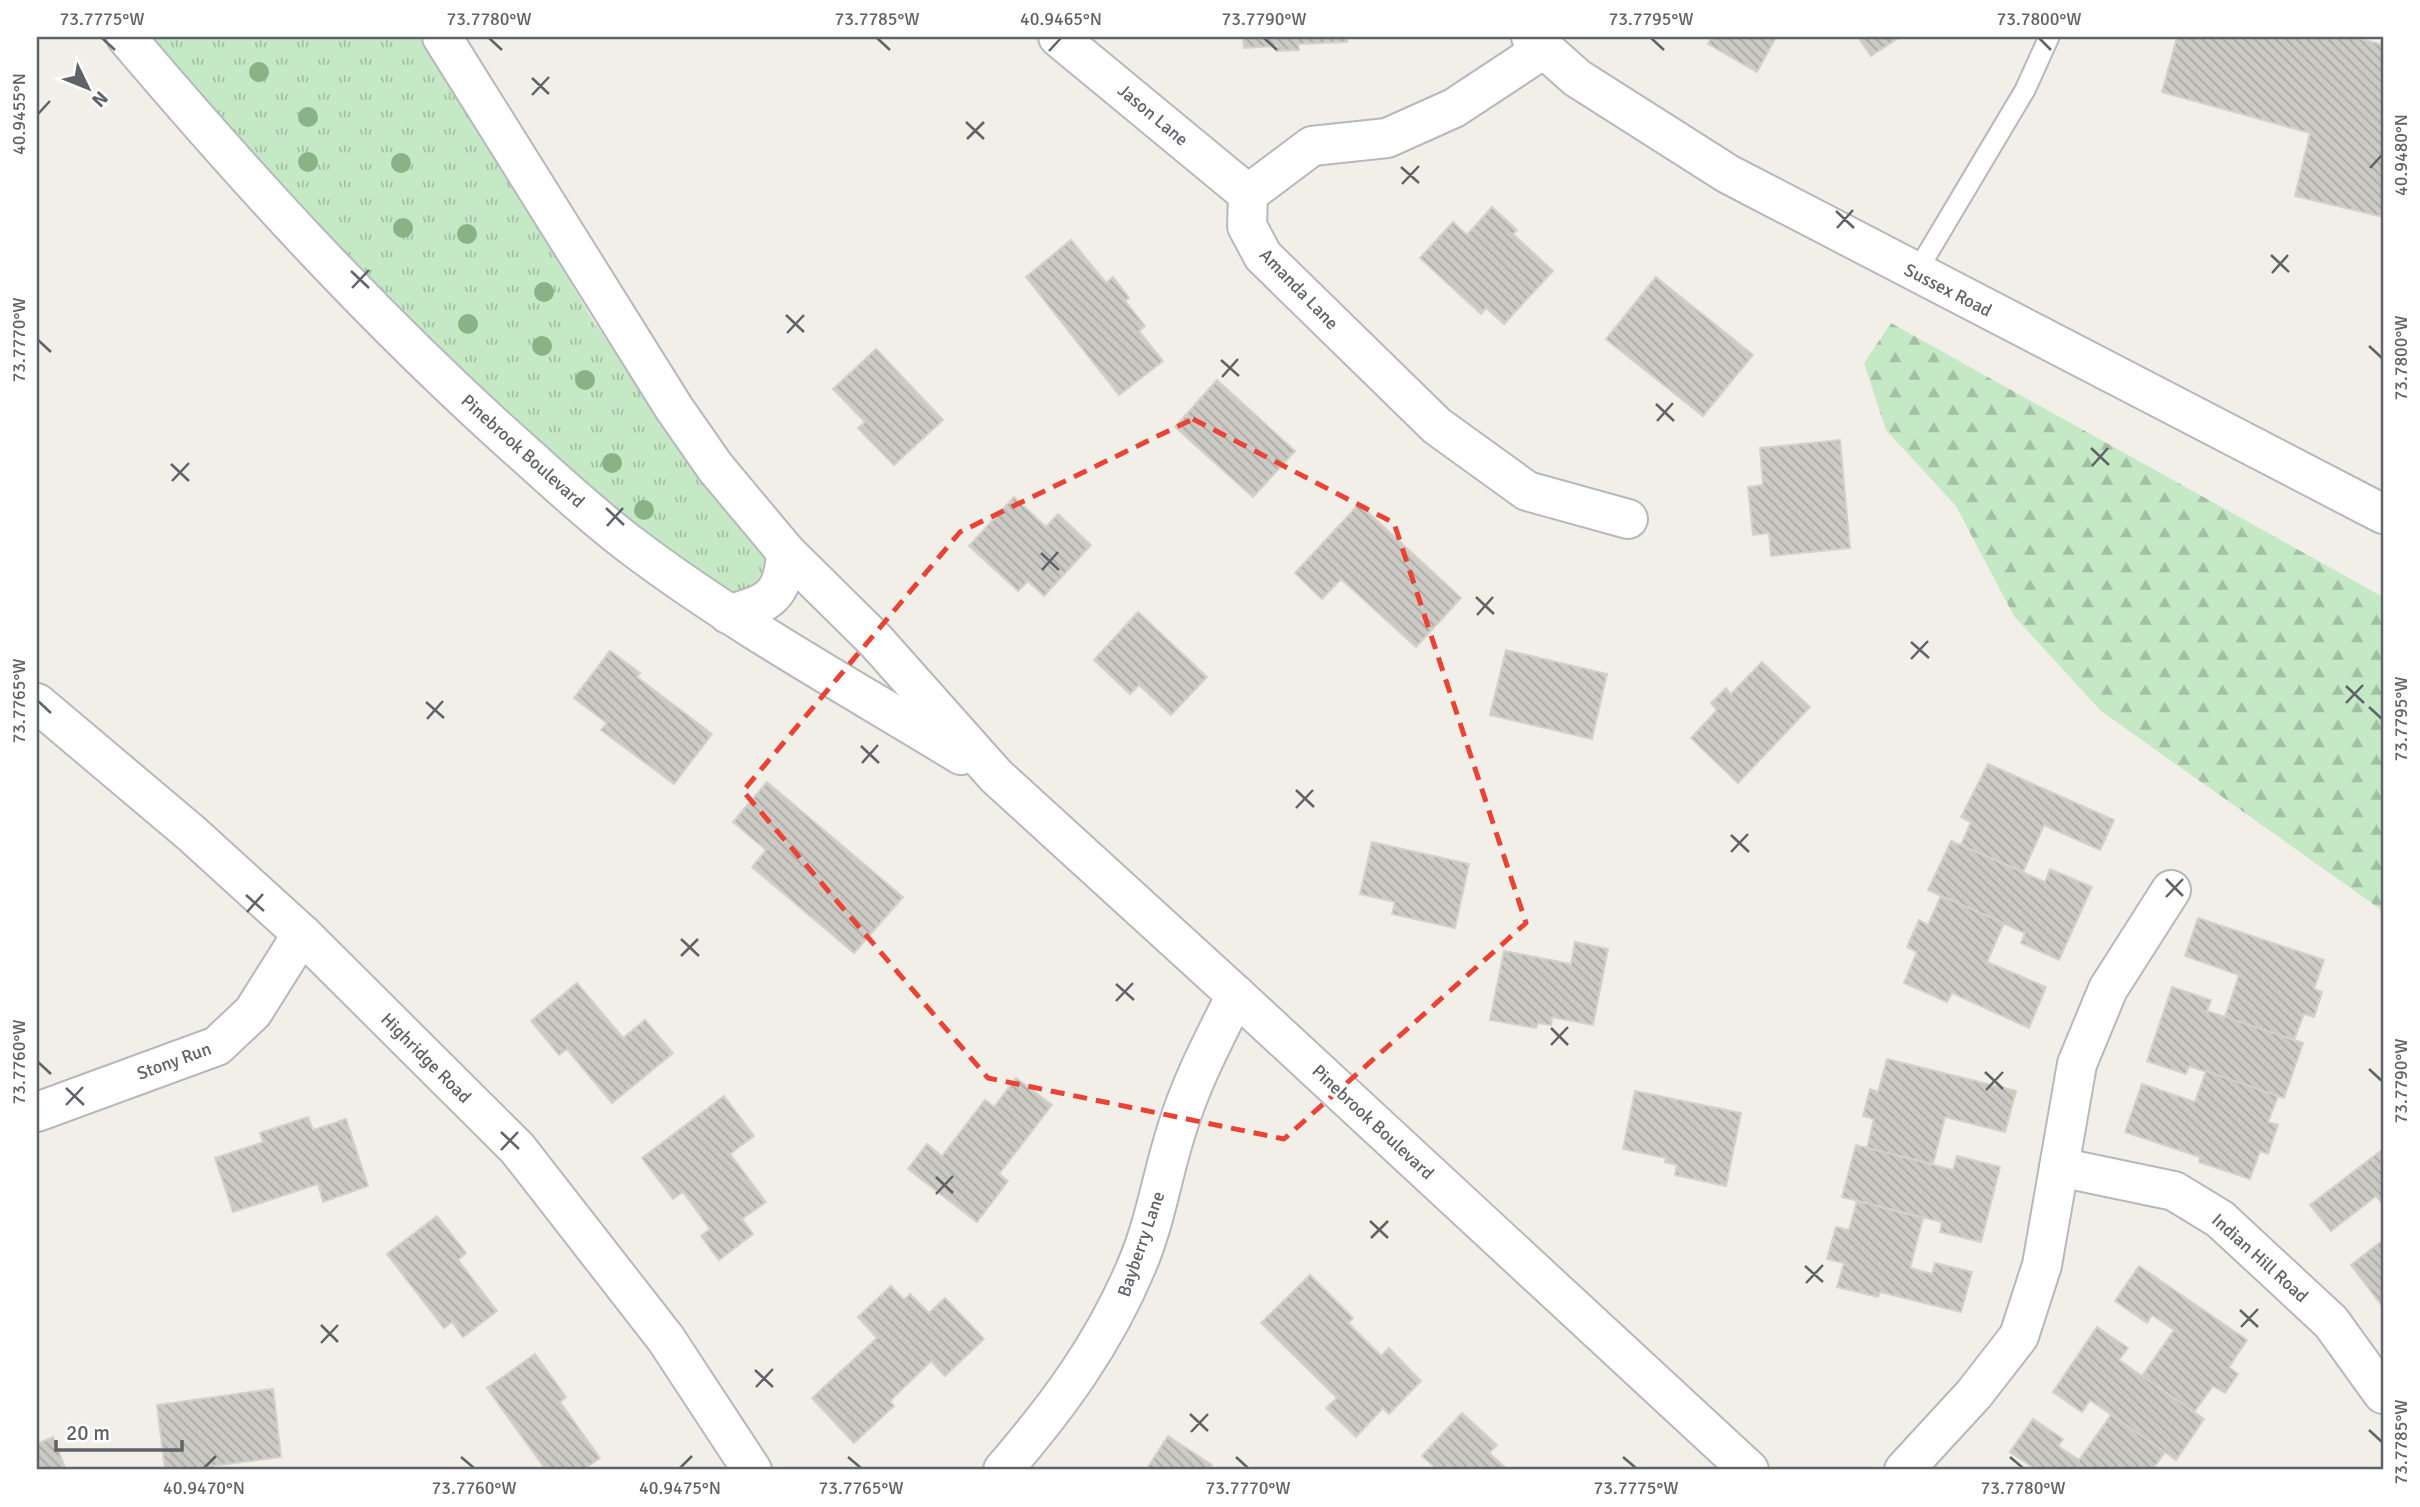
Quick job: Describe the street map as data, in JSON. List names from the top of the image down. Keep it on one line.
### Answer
{"streets":{"street":["Jason Lane","Amanda Lane","Sussex Road","Pinebrook Boulevard","Highridge Road","Stony Run","Bayberry Lane","Indian Hill Road"]},"crossings":[["Jason Lane","Amanda Lane"],["Pinebrook Boulevard","Bayberry Lane"],["Highridge Road","Stony Run"]],"scale_bar":"20 m","north":"bottom right","coordinates":["73.7775°W","73.7780°W","73.7785°W","40.9465°N","73.7790°W","73.7795°W","73.7800°W","40.9455°N","40.9480°N","73.7770°W","73.7765°W","73.7760°W","40.9470°N","40.9475°N"]}
